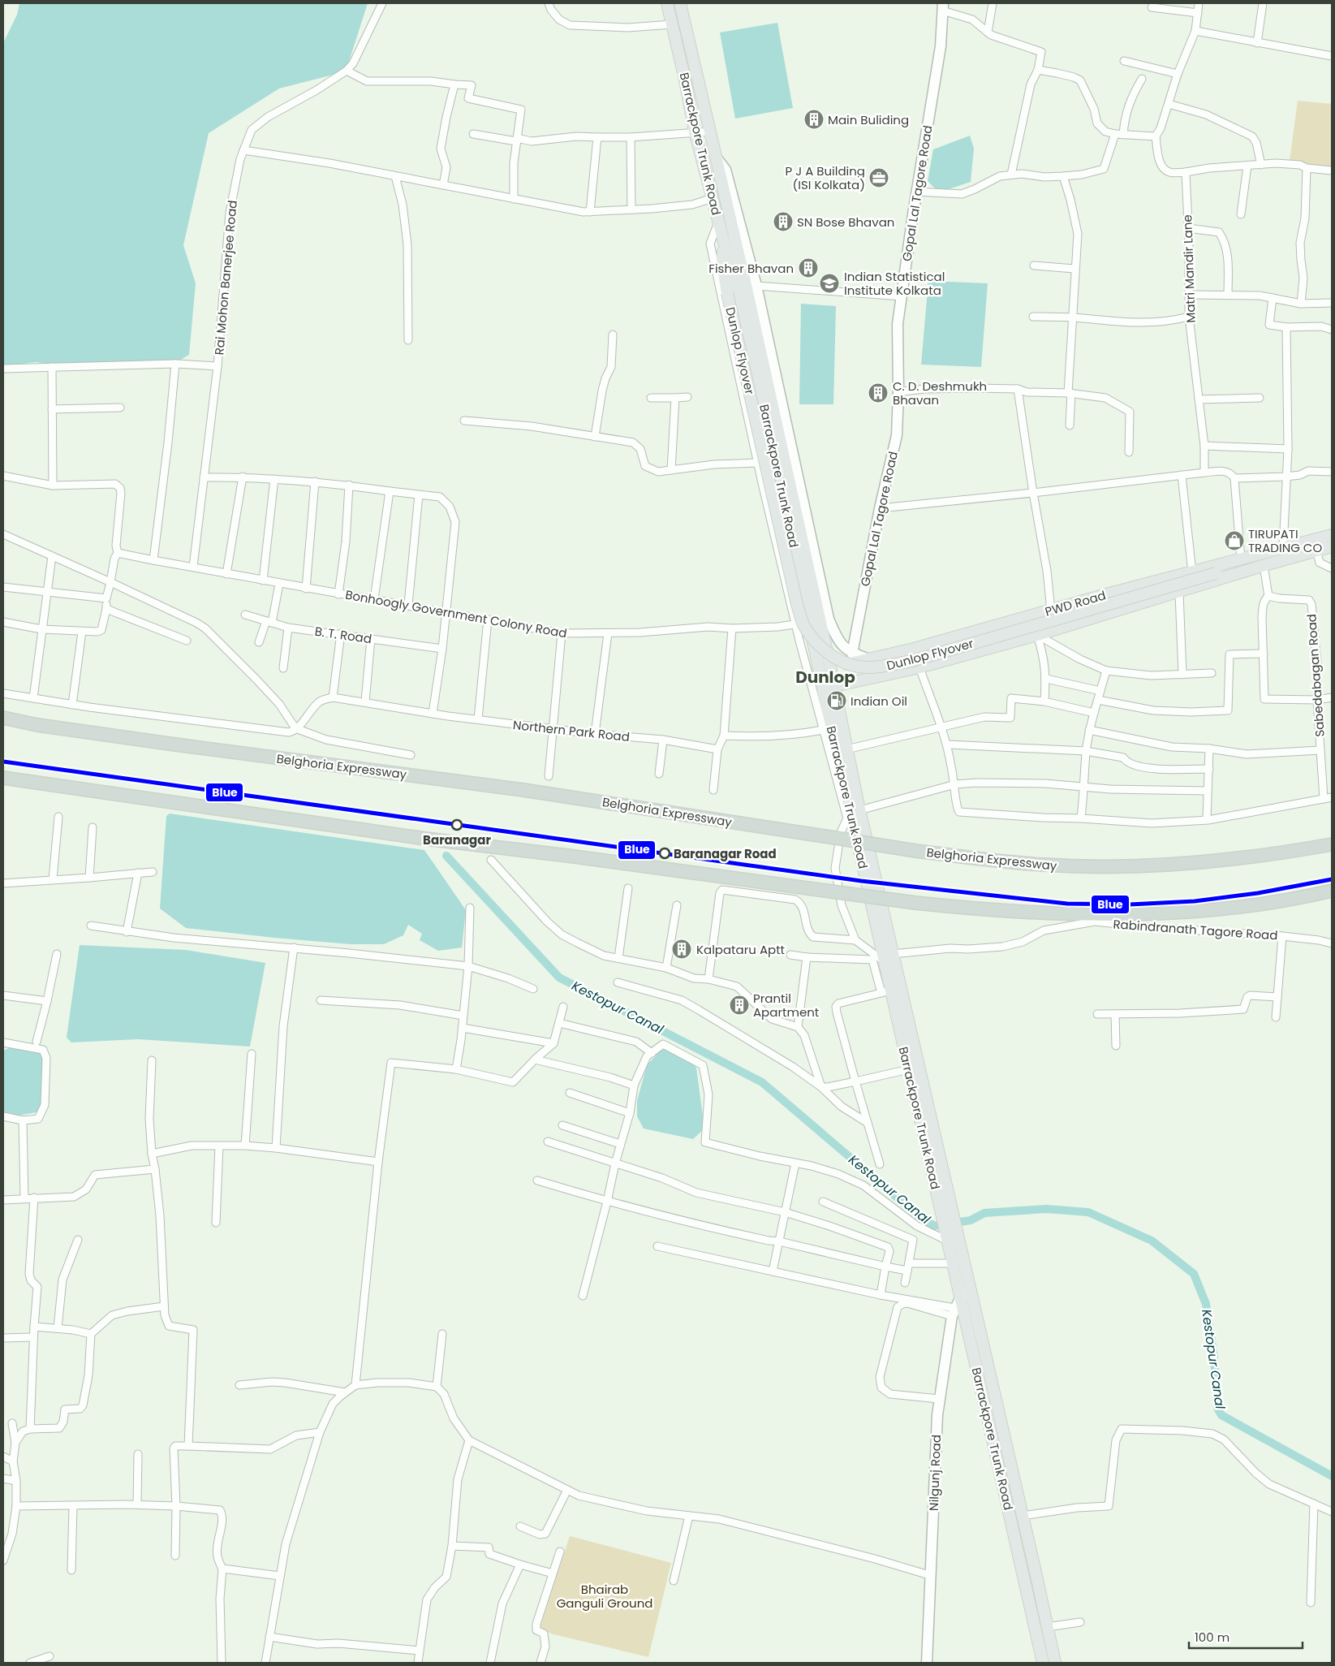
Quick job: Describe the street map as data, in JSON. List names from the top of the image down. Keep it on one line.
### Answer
{"streets":{"highway":["Belghoria Expressway"],"main road":["Barrackpore Trunk Road","Dunlop Flyover","PWD Road"],"street":["Gopal Lal Tagore Road","Matri Mandir Lane","Rai Mohon Banerjee Road","Bonhoogly Government Colony Road","B. T. Road","Sabedabagan Road","Northern Park Road","Rabindranath Tagore Road","Nilgunj Road"]},"crossings":[["Barrackpore Trunk Road","Dunlop Flyover"],["Barrackpore Trunk Road","PWD Road"],["Barrackpore Trunk Road","Bonhoogly Government Colony Road"],["Barrackpore Trunk Road","Rabindranath Tagore Road"],["Barrackpore Trunk Road","Nilgunj Road"],["Rai Mohon Banerjee Road","Bonhoogly Government Colony Road"],["Dunlop Flyover","PWD Road"]],"districts":["Dunlop"],"water":["Kestopur Canal"],"parks":["Bhairab Ganguli Ground"],"places":{"building":["Main Buliding","SN Bose Bhavan","Fisher Bhavan","C. D. Deshmukh Bhavan","Kalpataru Aptt","Prantil Apartment"],"office":["P J A Building (ISI Kolkata)"],"school or university":["Indian Statistical Institute Kolkata"],"shop":["TIRUPATI TRADING CO"],"fuel station":["Indian Oil"],"other":["Baranagar","Baranagar Road"]},"lines":["transit line Blue"],"scale_bar":"100 m"}
